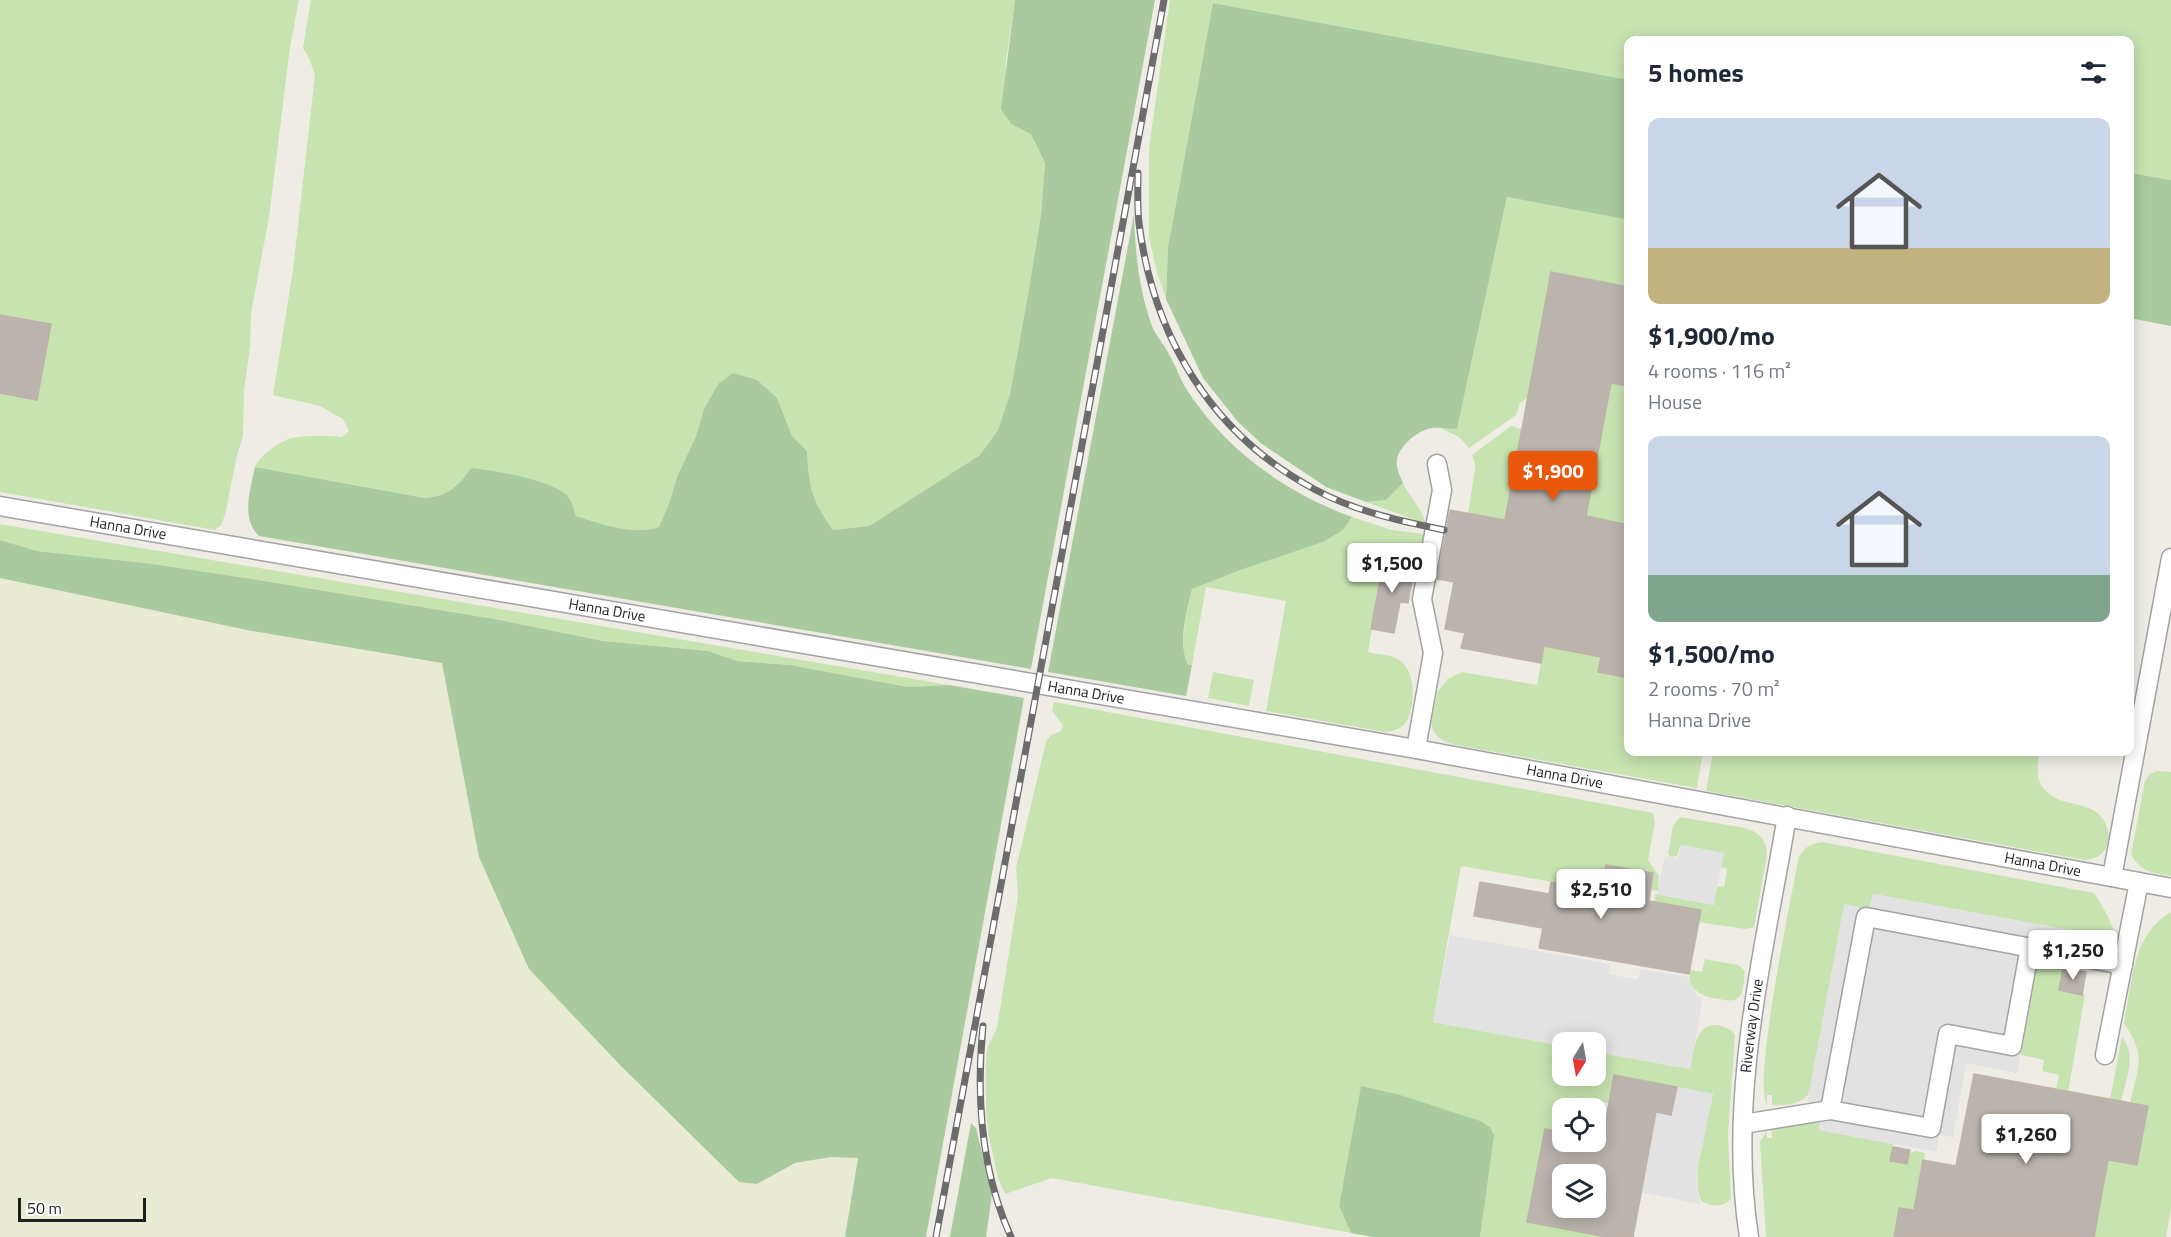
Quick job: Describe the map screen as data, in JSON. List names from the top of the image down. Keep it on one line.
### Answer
{"streets":{"street":["Hanna Drive","Riverway Drive"]},"crossings":[["Hanna Drive","Riverway Drive"]],"scale_bar":"50 m","north":"bottom","page":{"heading":"5 homes","list":[{"name":"$1,900/mo","note":"4 rooms · 116 m² · House"},{"name":"$1,500/mo","note":"2 rooms · 70 m² · Hanna Drive"}],"price":["$1,900","$1,500","$2,510","$1,250","$1,260"],"scale":"50 m"}}
